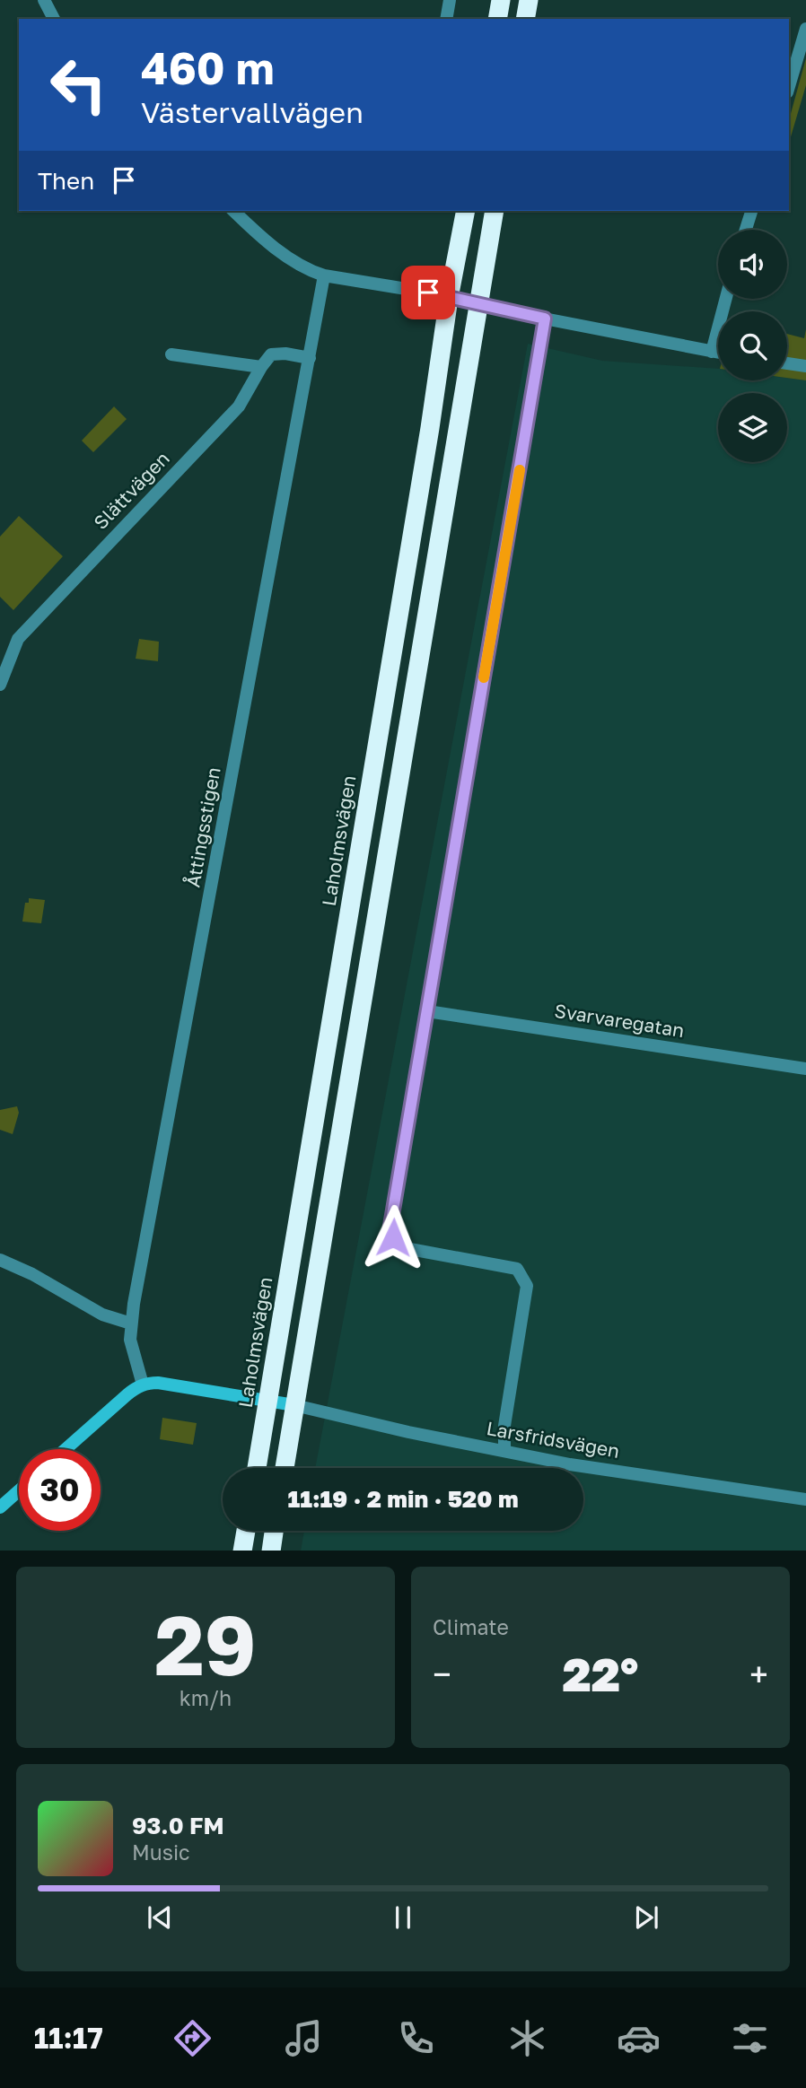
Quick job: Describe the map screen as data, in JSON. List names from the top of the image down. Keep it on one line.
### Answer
{"streets":{"highway":["Laholmsvägen"],"street":["Slättvägen","Åttingsstigen","Svarvaregatan","Larsfridsvägen"]},"page":{"turn":["460 m","Västervallvägen"],"then":"Then","limit":"30","trip":"11:19 · 2 min · 520 m","tile":[["29","km/h"],"Climate"],"heat":["−","22°","+"],"song":["93.0 FM","Music"],"tabs":"11:17"}}
